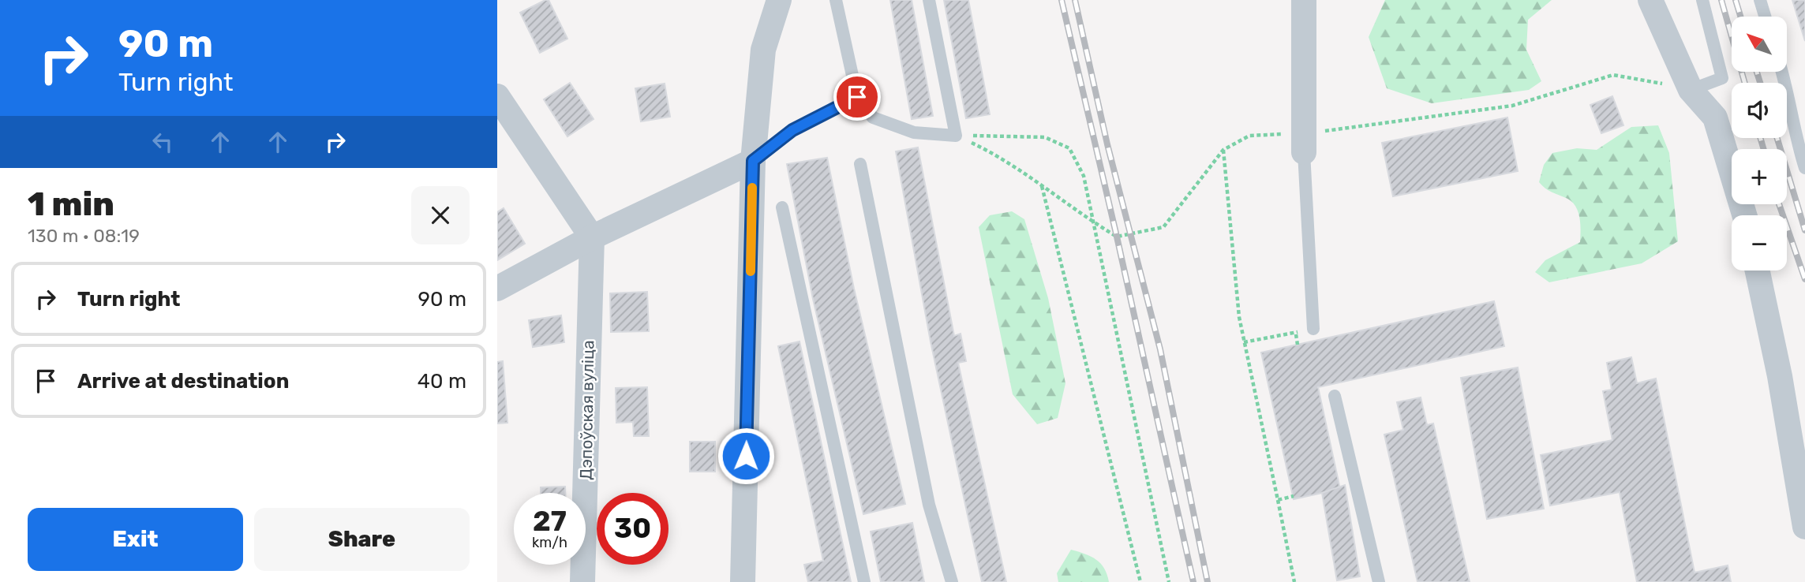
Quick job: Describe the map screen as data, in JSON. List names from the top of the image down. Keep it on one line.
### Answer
{"streets":{"street":["Дэпоўская вуліца"]},"north":"top left","page":{"turn":["90 m","Turn right"],"map_buttons":["+","−"],"heading":["1 min","130 m · 08:19"],"list":[{"name":"Turn right","value":"90 m"},{"name":"Arrive at destination","value":"40 m"}],"speed":"27 km/h","limit":"30","buttons":["Exit","Share"]}}
